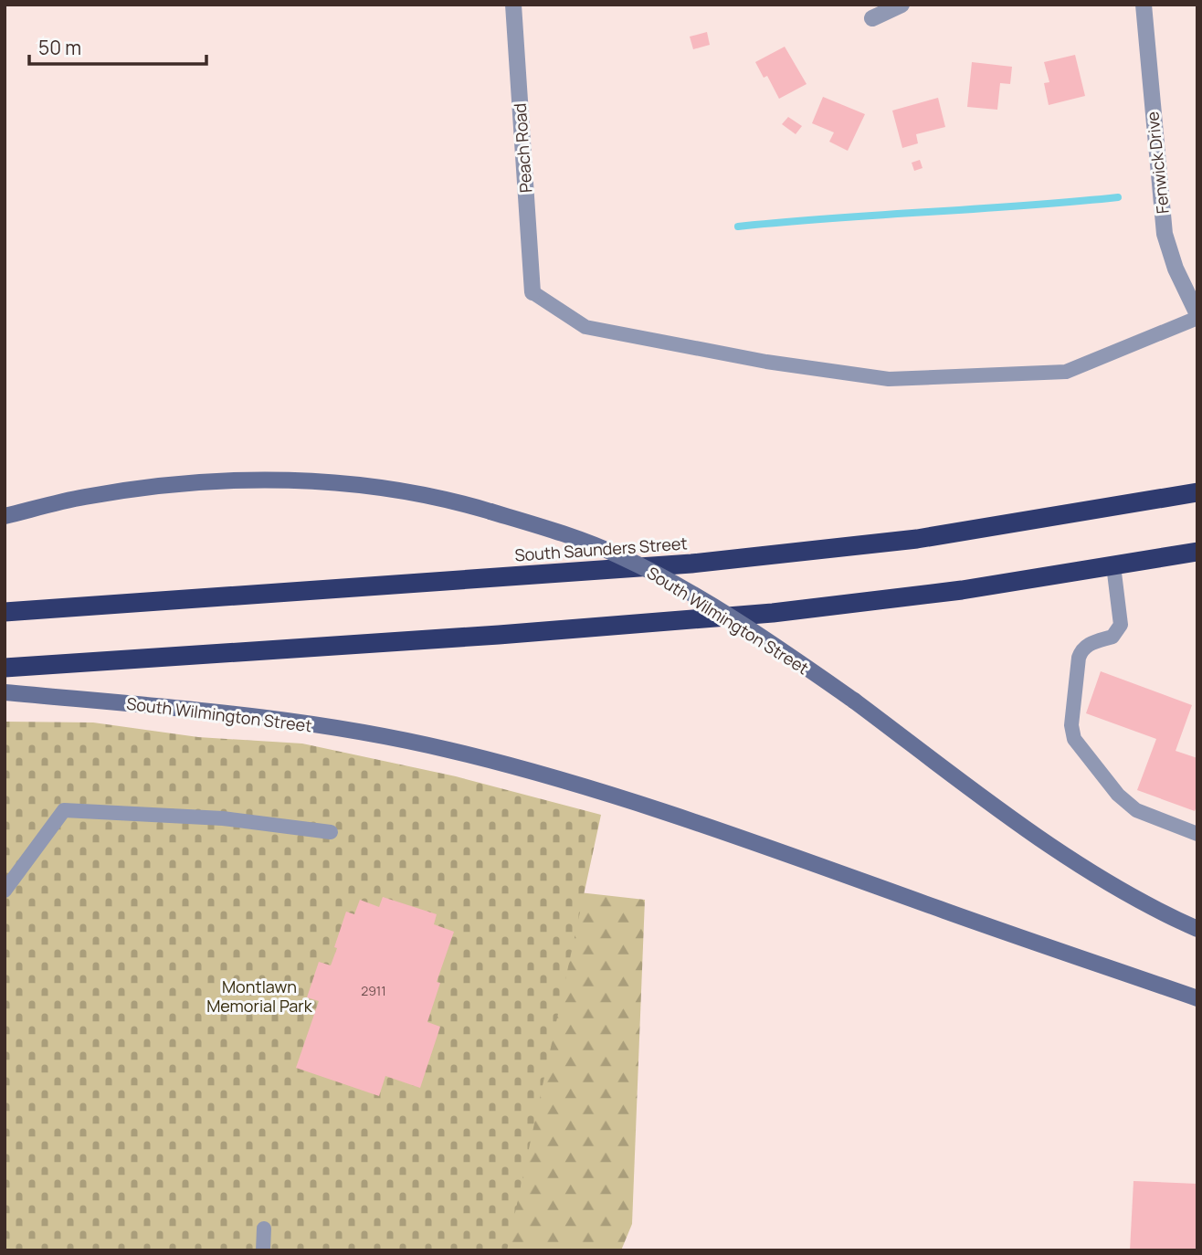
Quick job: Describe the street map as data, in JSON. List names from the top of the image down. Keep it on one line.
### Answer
{"streets":{"highway":["South Saunders Street"],"main road":["South Wilmington Street"],"street":["Peach Road","Fenwick Drive"]},"parks":["Montlawn Memorial Park"],"house_numbers":["2911"],"scale_bar":"50 m"}
